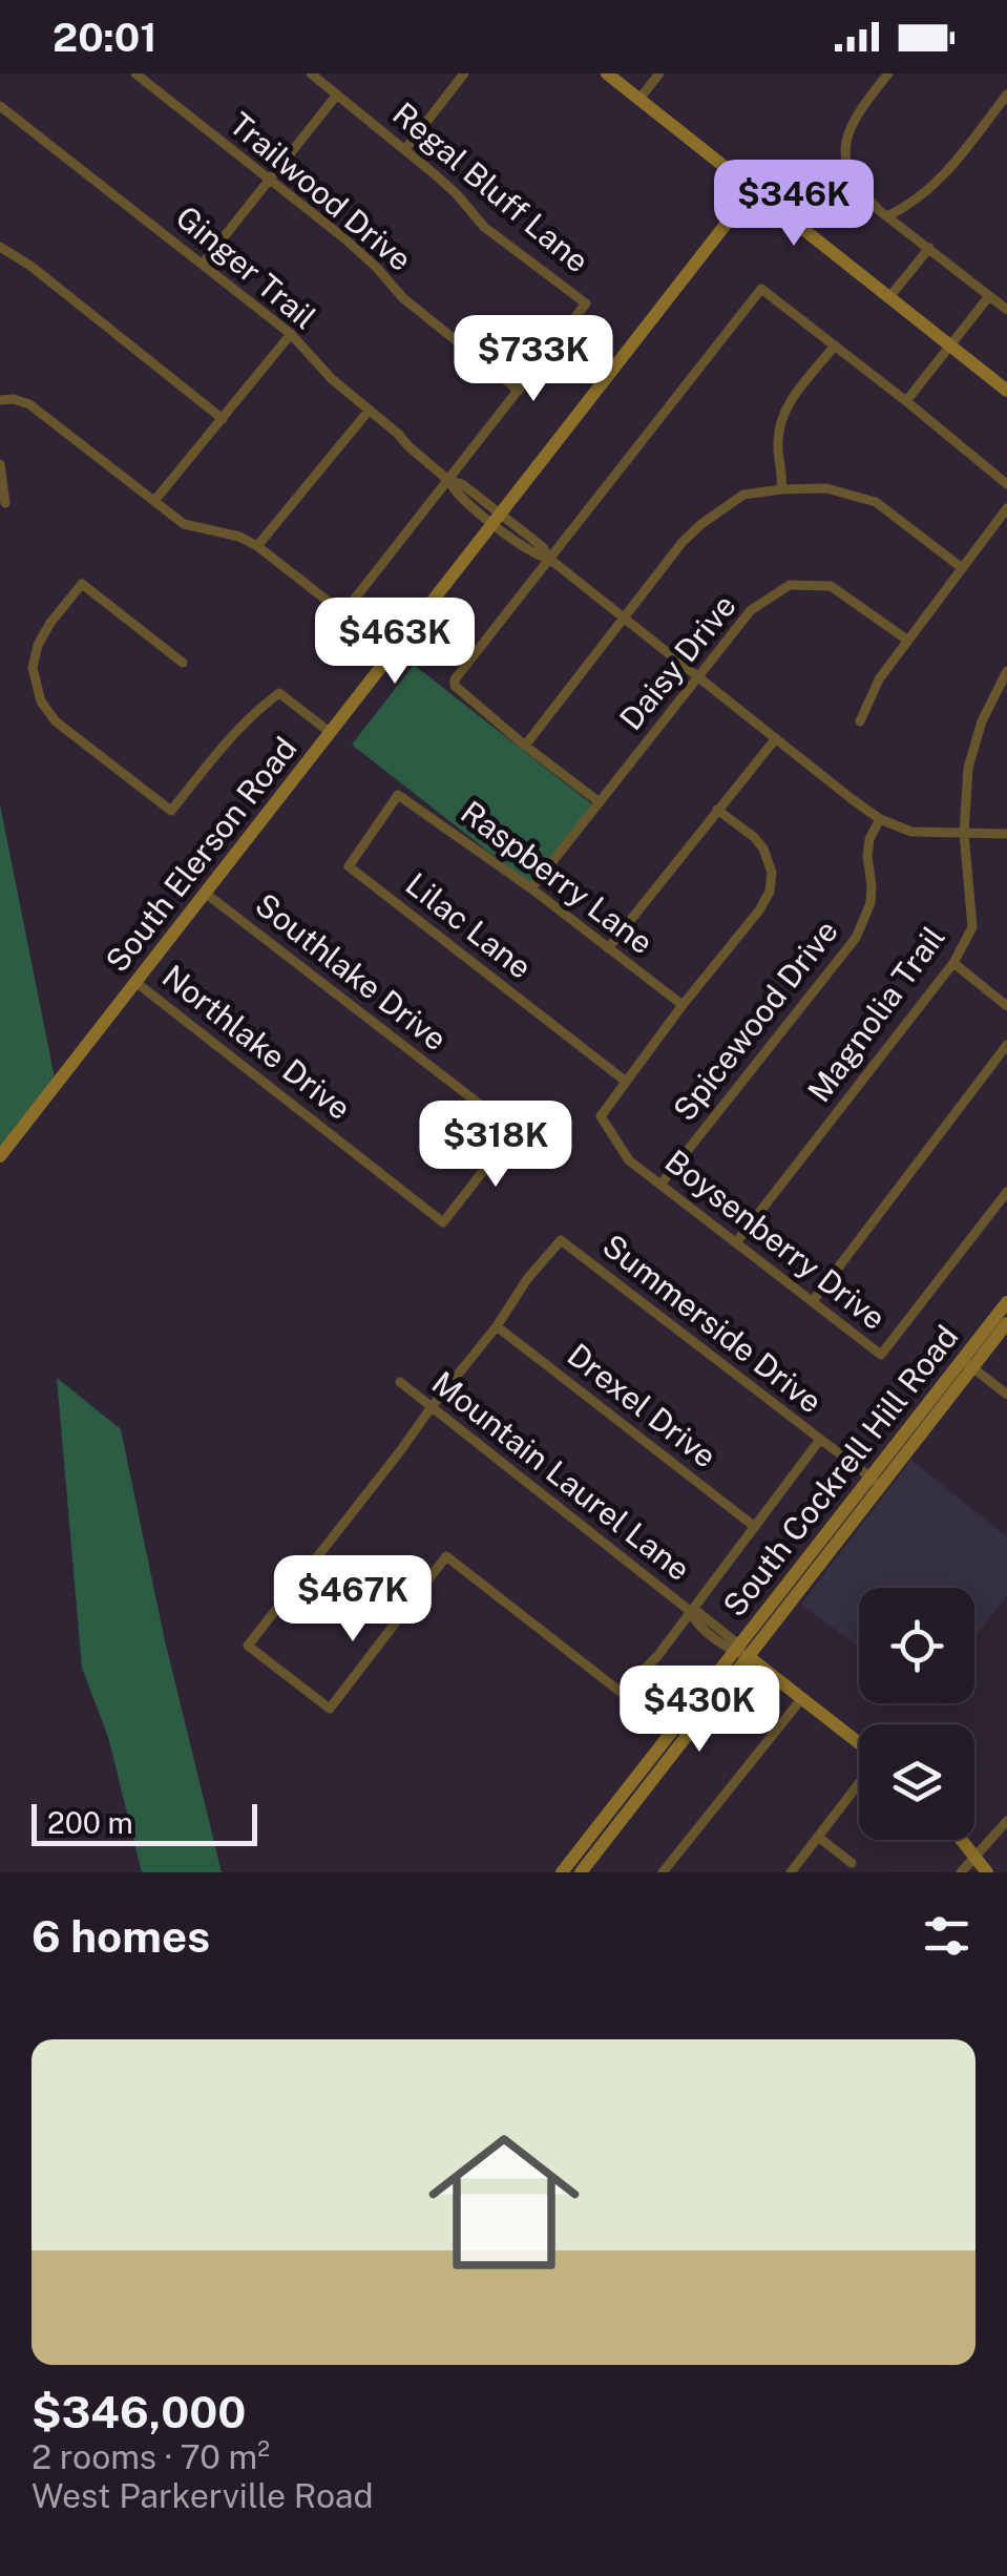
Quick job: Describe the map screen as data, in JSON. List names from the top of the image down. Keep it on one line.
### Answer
{"streets":{"main road":["South Elerson Road","South Cockrell Hill Road","Mountain Laurel Lane"],"street":["Regal Bluff Lane","Trailwood Drive","Ginger Trail","Daisy Drive","Raspberry Lane","Lilac Lane","Southlake Drive","Magnolia Trail","Spicewood Drive","Northlake Drive","Boysenberry Drive","Summerside Drive","Drexel Drive"]},"crossings":[["Regal Bluff Lane","Trailwood Drive"],["Ginger Trail","Daisy Drive"],["Ginger Trail","South Elerson Road"],["Ginger Trail","Magnolia Trail"],["Ginger Trail","Spicewood Drive"],["Daisy Drive","Raspberry Lane"],["South Elerson Road","Southlake Drive"],["South Elerson Road","Northlake Drive"],["Raspberry Lane","Lilac Lane"],["Lilac Lane","Boysenberry Drive"],["Southlake Drive","Northlake Drive"],["Magnolia Trail","Boysenberry Drive"],["Spicewood Drive","Boysenberry Drive"],["Summerside Drive","Drexel Drive"],["Summerside Drive","South Cockrell Hill Road"],["South Cockrell Hill Road","Mountain Laurel Lane"]],"scale_bar":"200 m","page":{"status":"20:01","price":["$346K","$733K","$463K","$318K","$467K","$430K"],"scale":"200 m","heading":"6 homes","list":[{"name":"$346,000","note":"2 rooms · 70 m² · West Parkerville Road"}]}}
